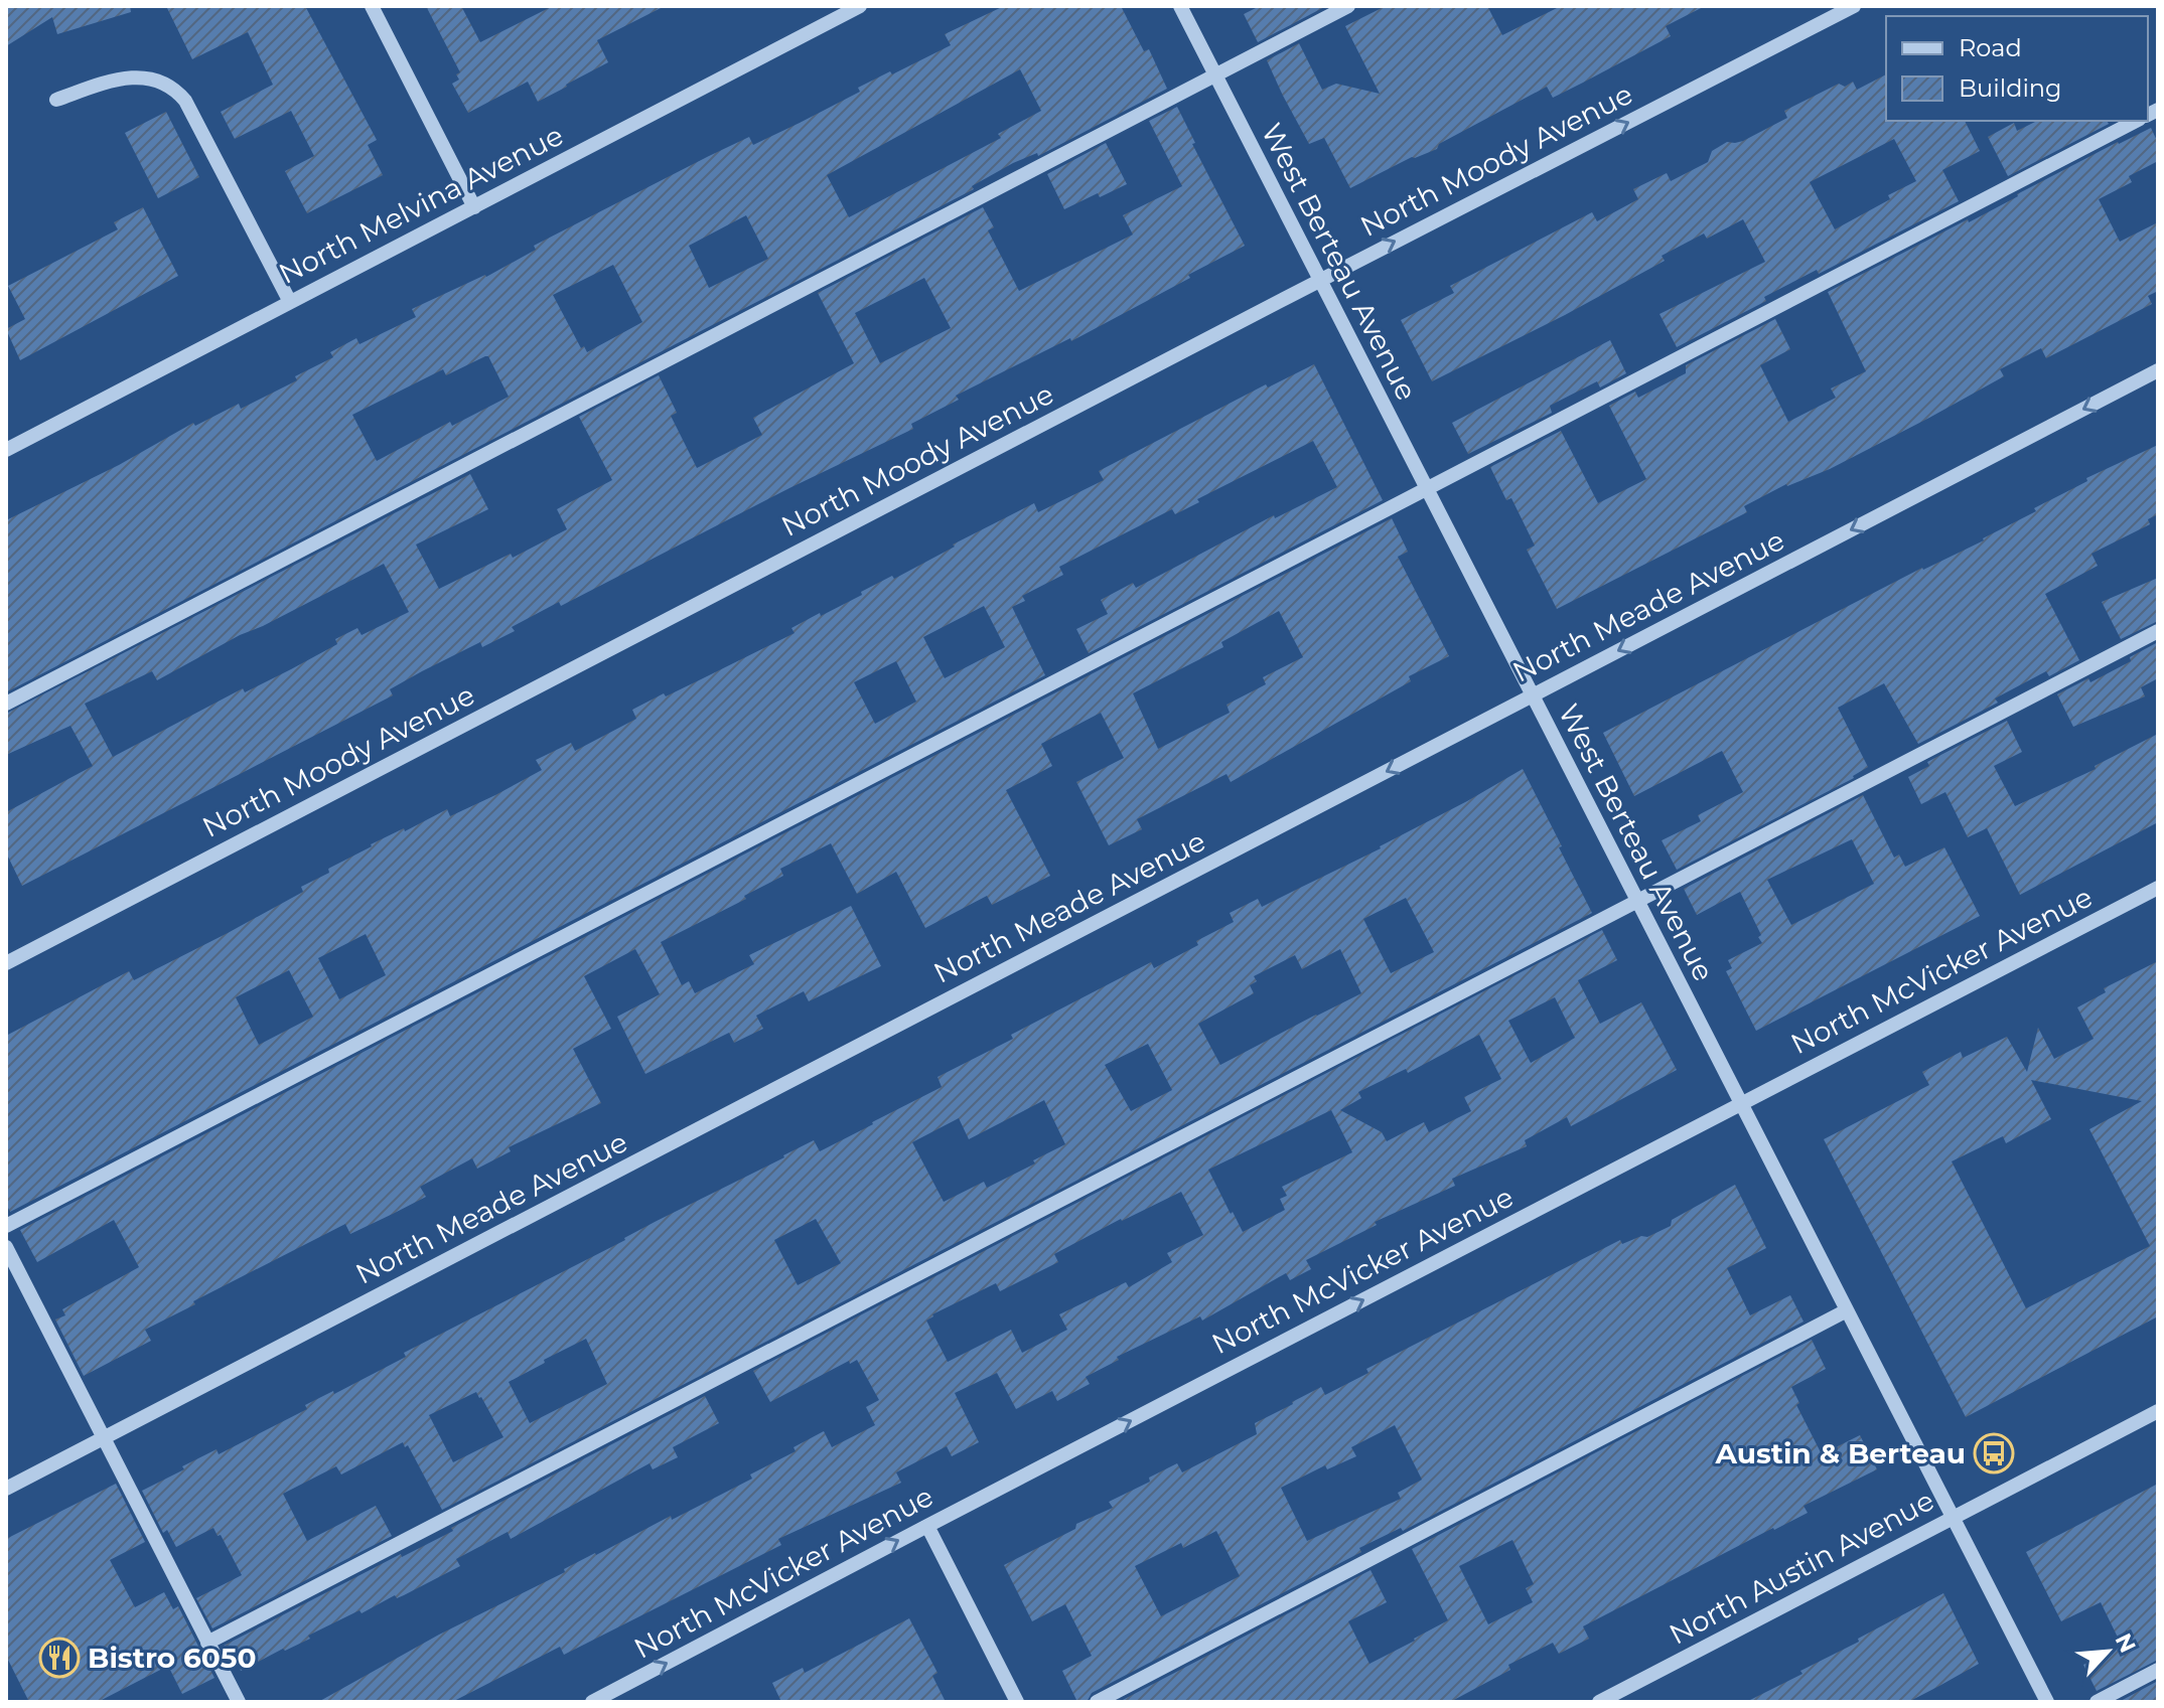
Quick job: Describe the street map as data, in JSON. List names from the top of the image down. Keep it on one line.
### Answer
{"streets":{"street":["North Moody Avenue","North Melvina Avenue","West Berteau Avenue","North Meade Avenue","North McVicker Avenue","North Austin Avenue"]},"crossings":[["North Moody Avenue","West Berteau Avenue"],["West Berteau Avenue","North Meade Avenue"],["West Berteau Avenue","North McVicker Avenue"],["West Berteau Avenue","North Austin Avenue"]],"one_way":["North Meade Avenue","North McVicker Avenue"],"places":{"bus stop":["Austin & Berteau"],"restaurant":["Bistro 6050"]},"legend":["Road","Building"],"north":"top right"}
